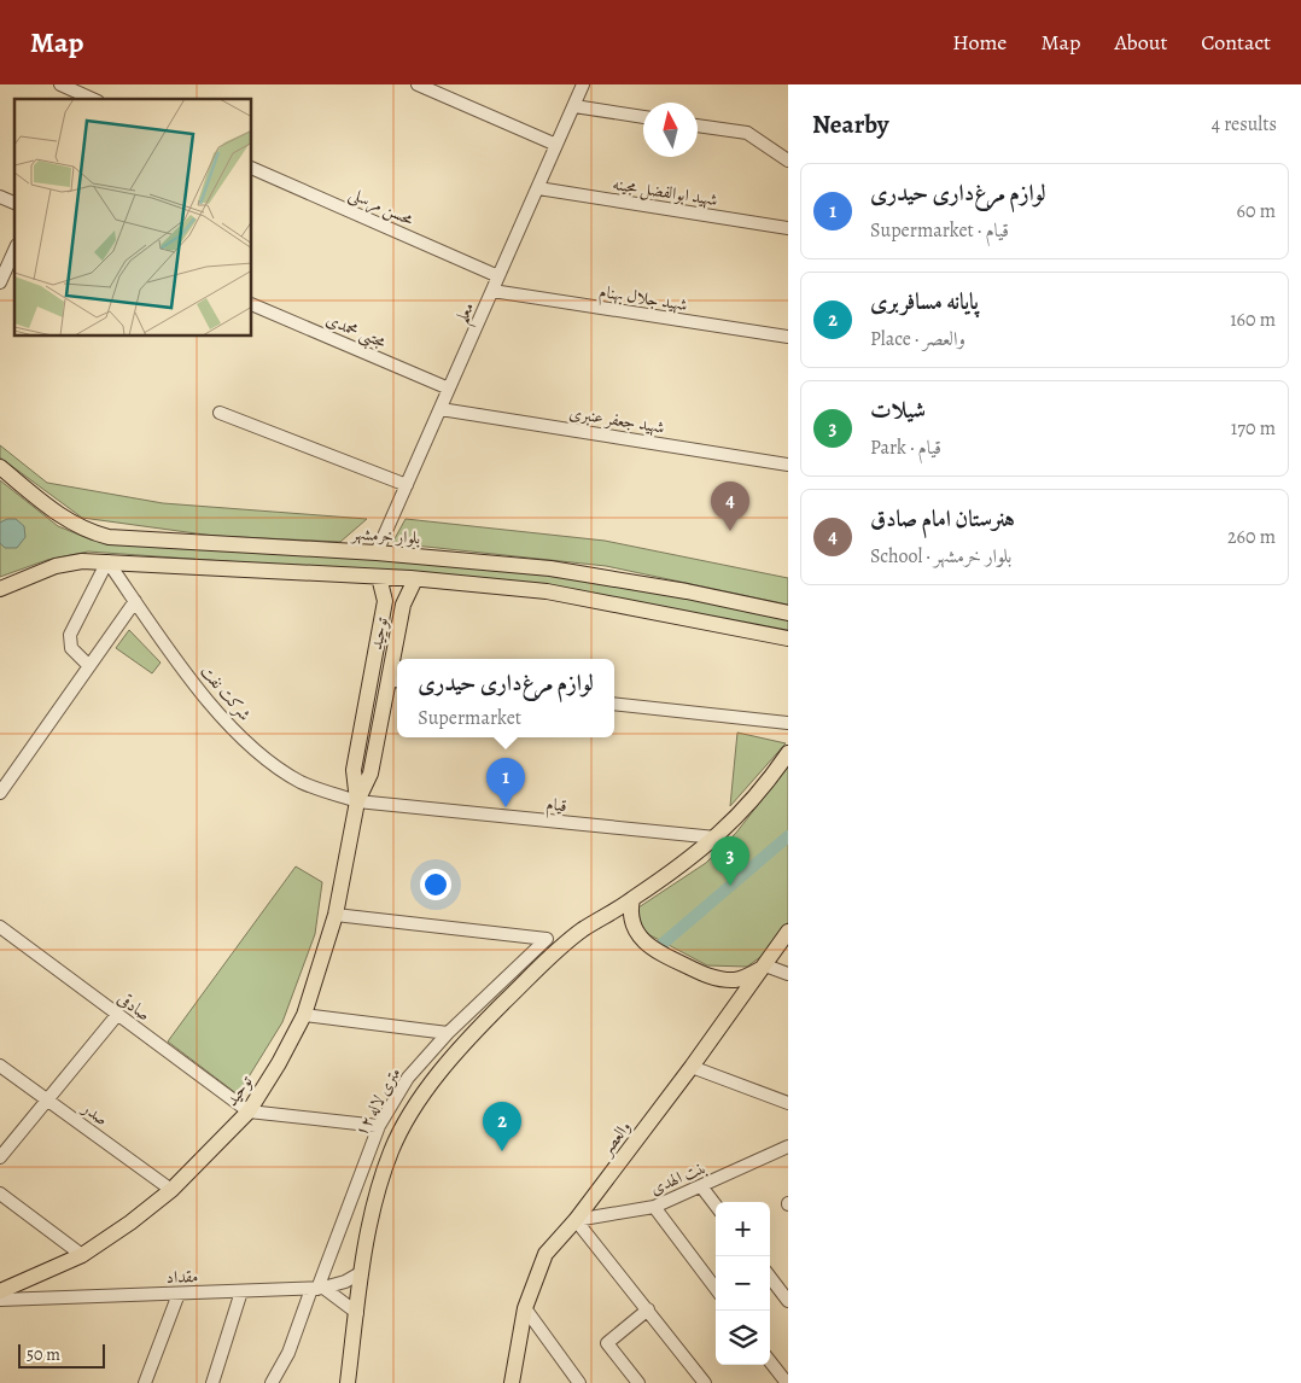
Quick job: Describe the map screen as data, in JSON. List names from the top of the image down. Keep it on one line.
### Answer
{"streets":{"main road":["بلوار خرمشهر","توحید","والعصر"],"street":["شهید ابوالفضل مجینه","محسن مرسلی","شهید جلال بهنام","معلم","مجتبی محمدی","شهید جعفر عنبری","شرکت نفت","قیام","صادقی","۱۲ متری لاله","صدر","بنت الهدی","مقداد"]},"crossings":[["شهید ابوالفضل مجینه","معلم"],["محسن مرسلی","معلم"],["شهید جلال بهنام","معلم"],["معلم","مجتبی محمدی"],["معلم","شهید جعفر عنبری"],["معلم","بلوار خرمشهر"],["توحید","شرکت نفت"],["توحید","قیام"],["توحید","صادقی"],["توحید","۱۲ متری لاله"],["توحید","صدر"],["شرکت نفت","قیام"],["۱۲ متری لاله","مقداد"],["والعصر","بنت الهدی"]],"scale_bar":"50 m","north":"top","page":{"header":"Map","nav":["Home","Map","About","Contact"],"heading":["Nearby","4 results"],"list":[{"mark":"1","name":"لوازم مرغ‌داری حیدری","note":"Supermarket · قیام","value":"60 m"},{"mark":"2","name":"پایانه مسافربری","note":"Place · والعصر","value":"160 m"},{"mark":"3","name":"شیلات","note":"Park · قیام","value":"170 m"},{"mark":"4","name":"هنرستان امام صادق","note":"School · بلوار خرمشهر","value":"260 m"}],"pins":["4","1","3","2"],"popup":["لوازم مرغ‌داری حیدری","Supermarket"],"map_buttons":["+","−"],"scale":"50 m"}}
